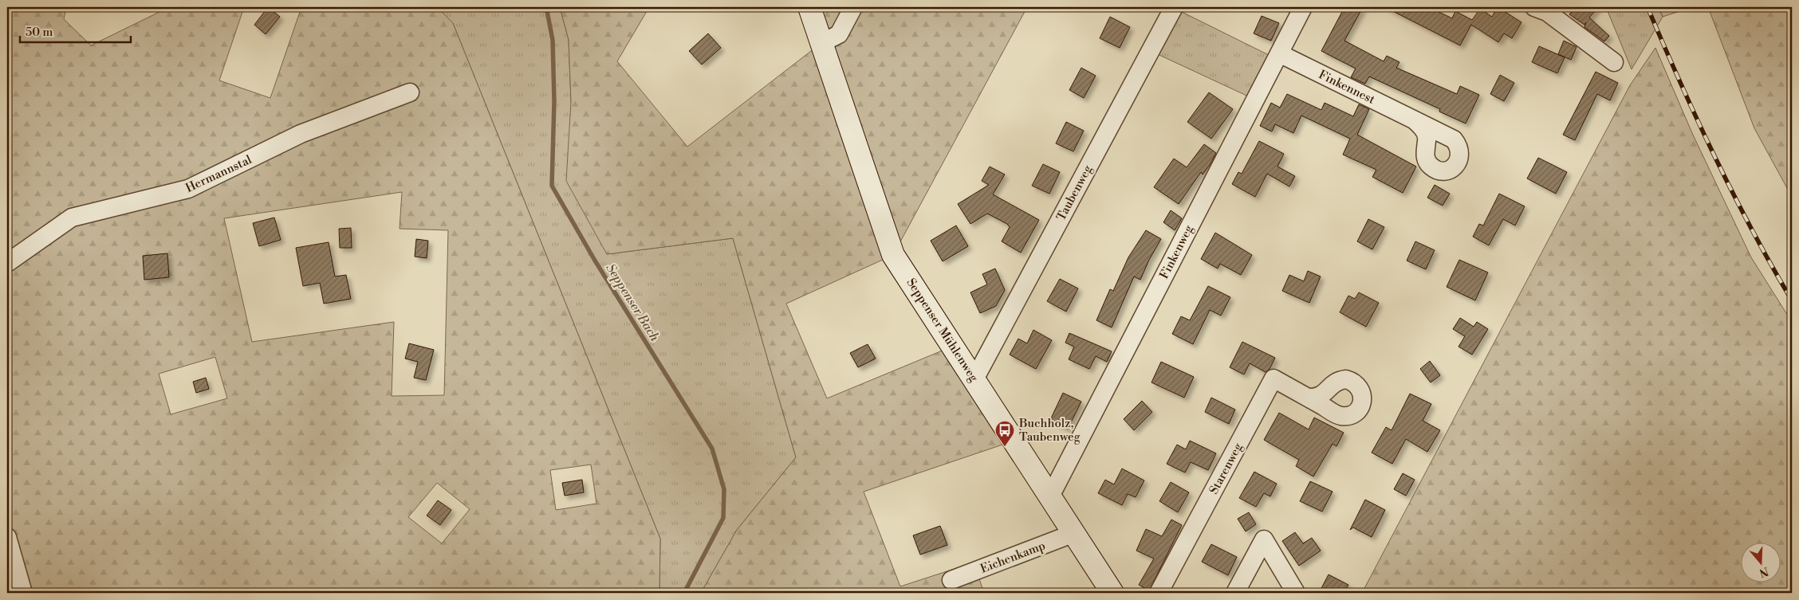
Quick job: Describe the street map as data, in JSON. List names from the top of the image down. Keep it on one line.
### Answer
{"streets":{"street":["Finkennest","Hermannstal","Taubenweg","Finkenweg","Seppenser Mühlenweg","Starenweg","Eichenkamp"]},"crossings":[["Finkennest","Finkenweg"],["Taubenweg","Seppenser Mühlenweg"],["Finkenweg","Seppenser Mühlenweg"],["Seppenser Mühlenweg","Eichenkamp"]],"water":["Seppenser Bach"],"places":{"bus stop":["Buchholz, Taubenweg"]},"scale_bar":"50 m","north":"bottom"}
